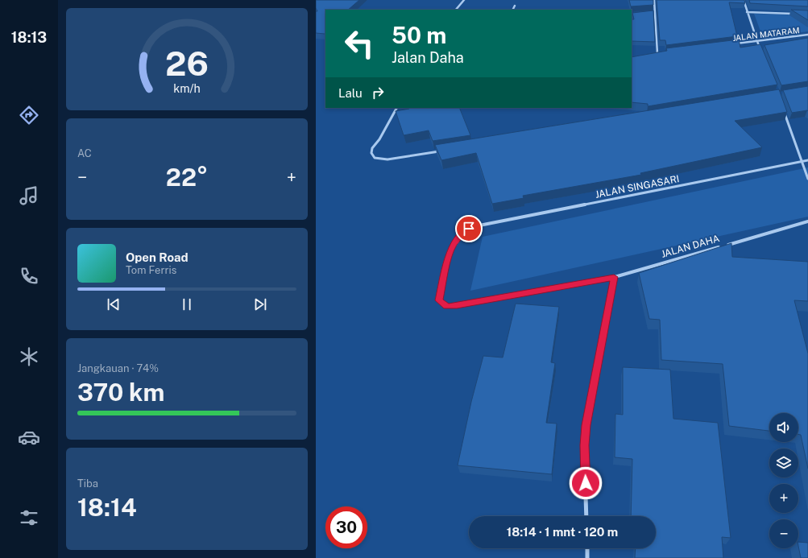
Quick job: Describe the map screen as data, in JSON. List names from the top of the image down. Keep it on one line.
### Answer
{"streets":{"street":["JALAN MATARAM","JALAN SINGASARI","JALAN DAHA"]},"crossings":[["JALAN SINGASARI","JALAN DAHA"]],"page":{"tabs":"18:13","turn":["50 m","Jalan Daha"],"then":"Lalu","tile":["AC",["Jangkauan · 74%","370 km"],["Tiba","18:14"]],"heat":["−","22°","+"],"song":["Open Road","Tom Ferris"],"map_buttons":["+","−"],"limit":"30","trip":"18:14 · 1 mnt · 120 m","gauge":["26","km/h"]}}
